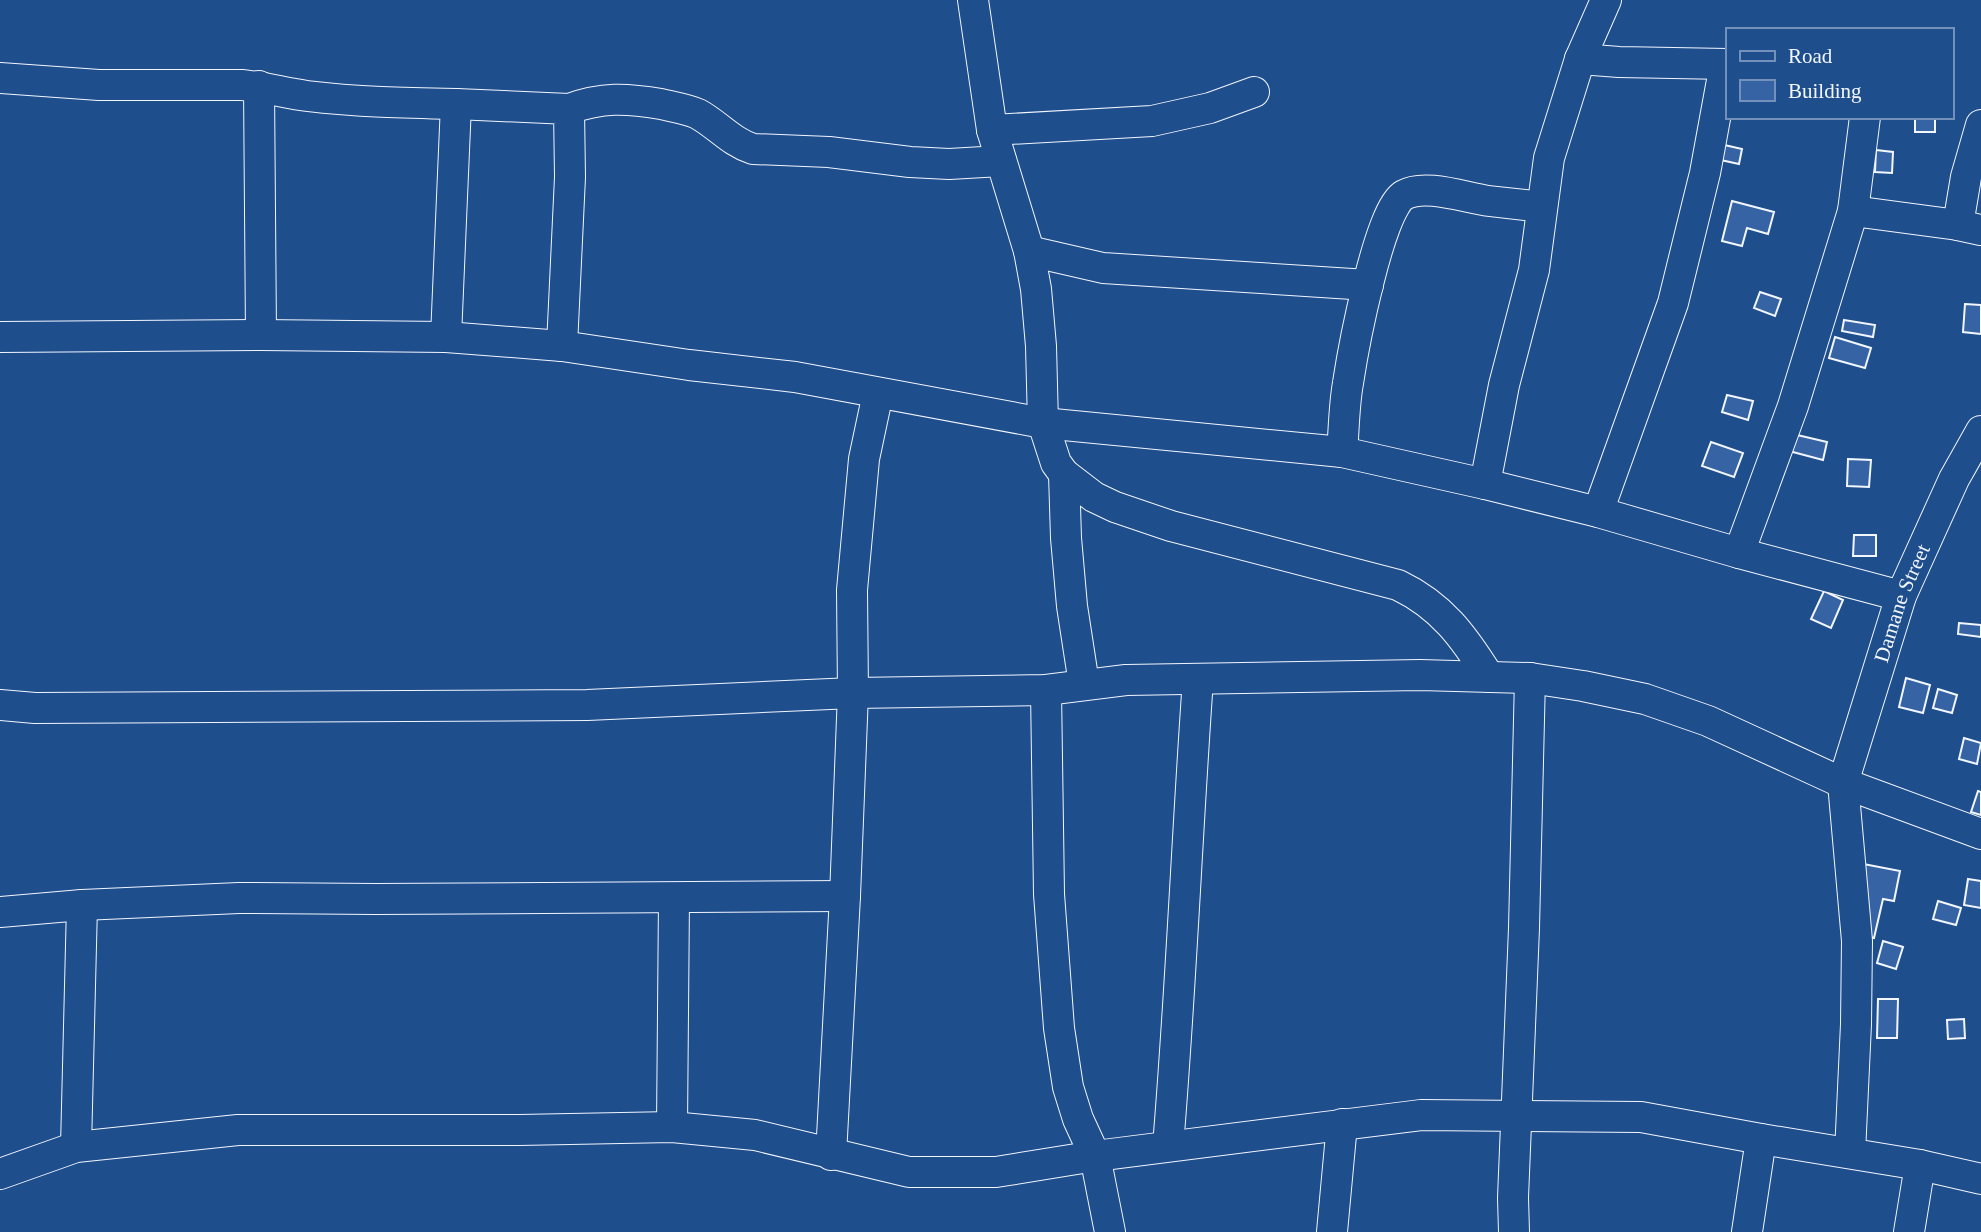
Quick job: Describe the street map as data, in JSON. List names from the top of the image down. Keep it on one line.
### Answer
{"streets":{"street":["Damane Street"]},"legend":["Road","Building"]}
